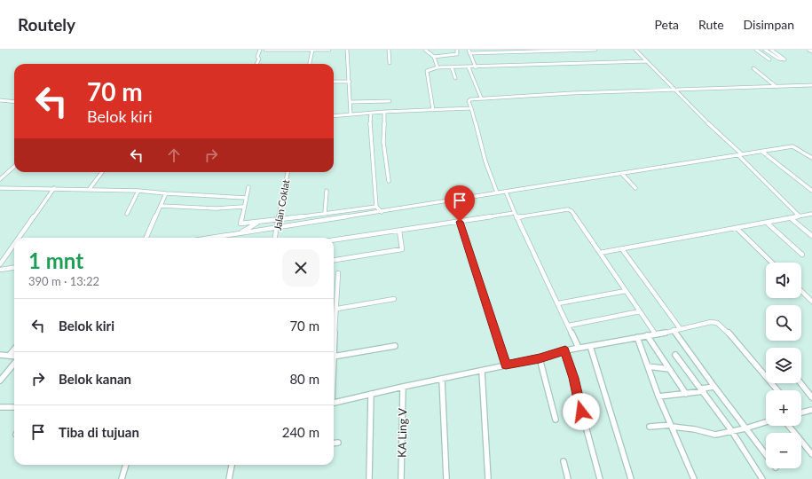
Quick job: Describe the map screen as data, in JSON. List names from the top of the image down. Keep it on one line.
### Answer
{"streets":{"street":["Jalan Coklat","KA Ling V"]},"page":{"header":"Routely","nav":["Peta","Rute","Disimpan"],"turn":["70 m","Belok kiri"],"heading":["1 mnt","390 m · 13:22"],"map_buttons":["+","−"],"list":[{"name":"Belok kiri","value":"70 m"},{"name":"Belok kanan","value":"80 m"},{"name":"Tiba di tujuan","value":"240 m"}]}}
